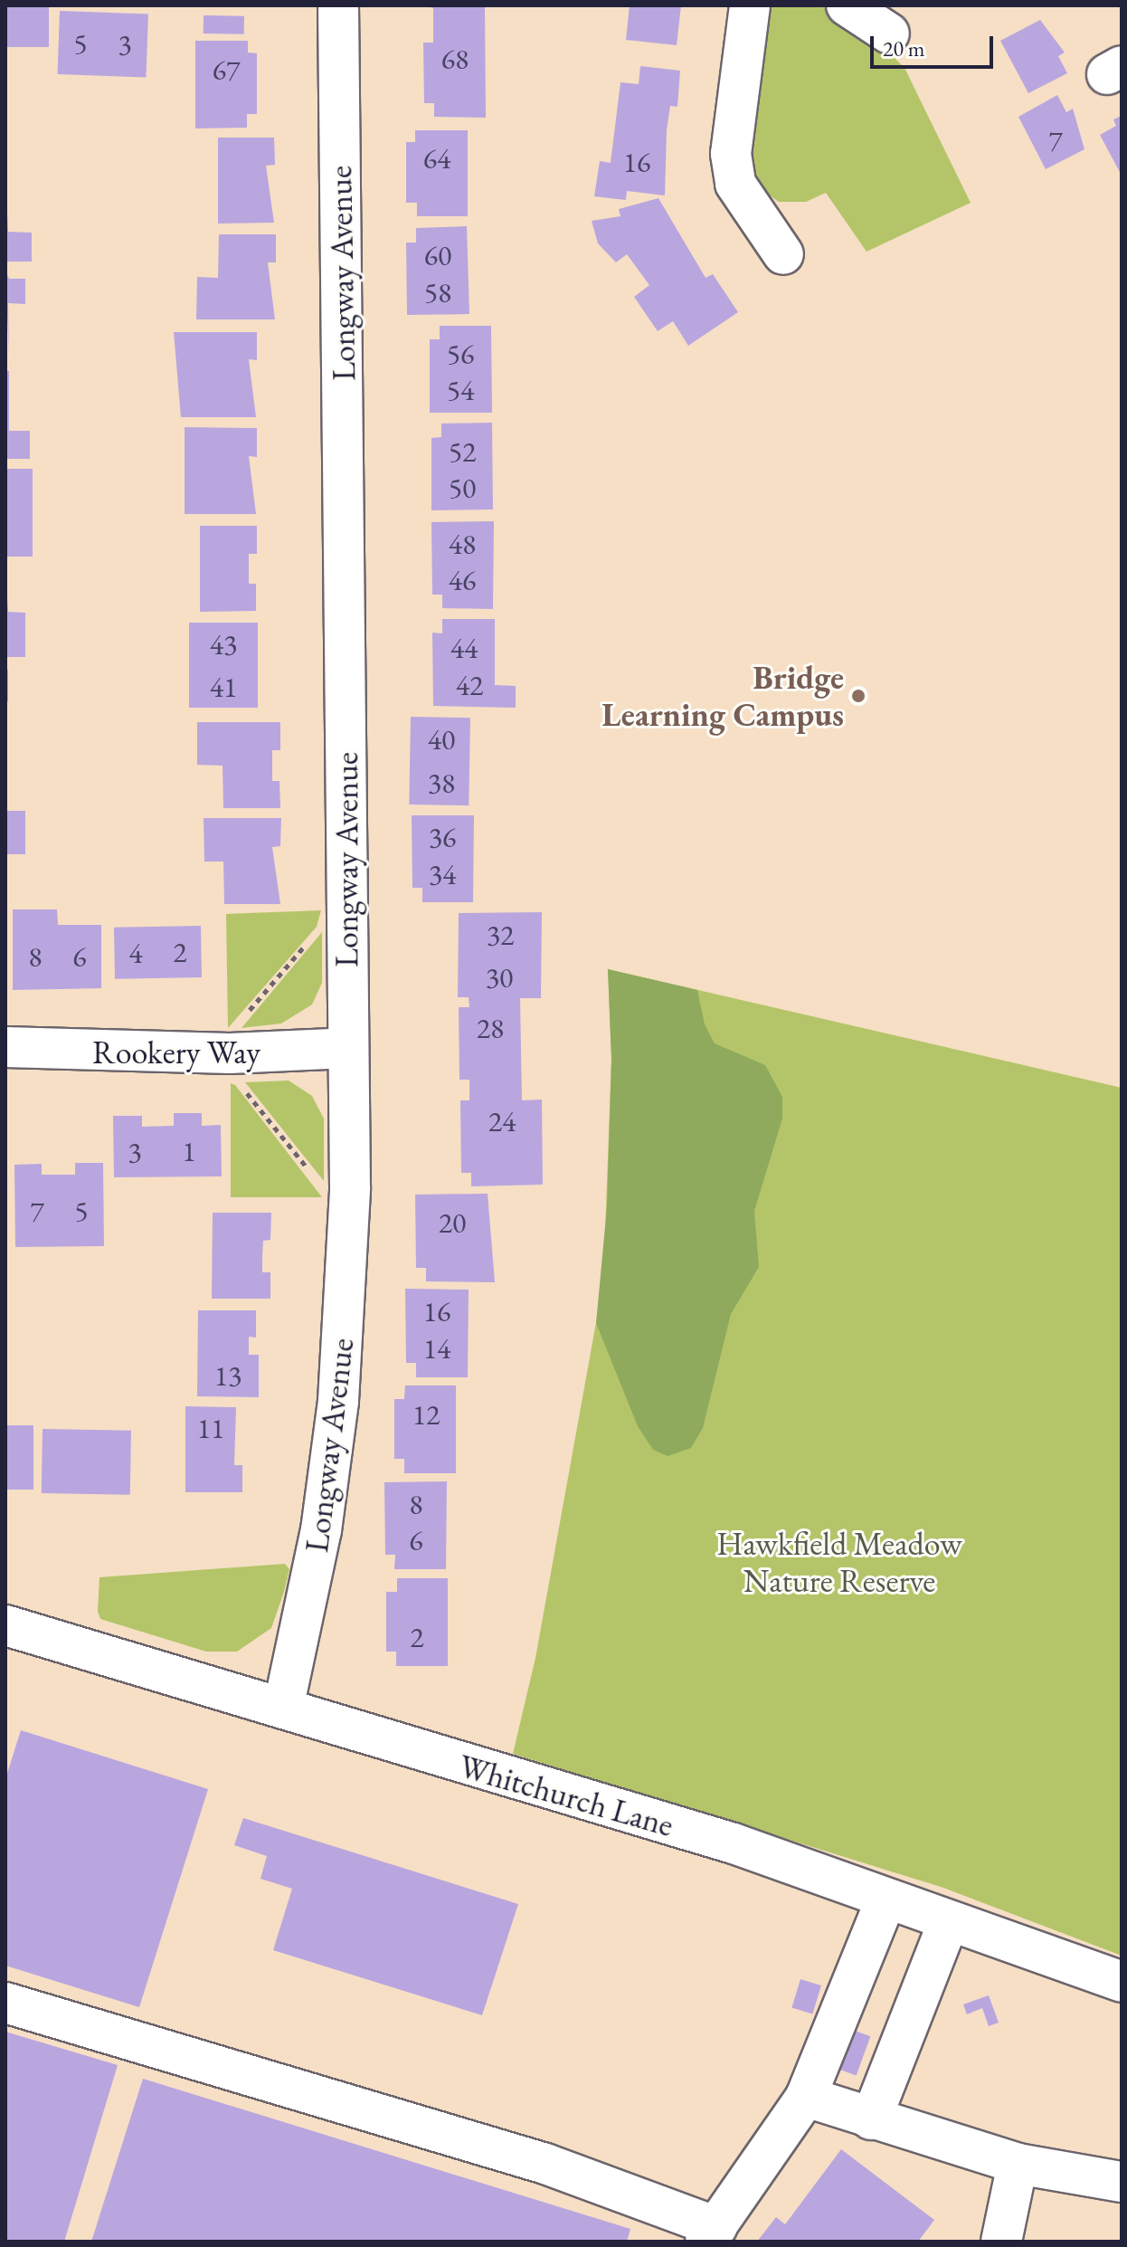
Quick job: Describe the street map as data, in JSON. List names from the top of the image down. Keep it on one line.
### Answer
{"streets":{"street":["Longway Avenue","Rookery Way","Whitchurch Lane"]},"crossings":[["Longway Avenue","Rookery Way"],["Longway Avenue","Whitchurch Lane"]],"parks":["Hawkfield Meadow Nature Reserve"],"places":["Bridge Learning Campus"],"house_numbers":["5","3","68","67","7","64","16","60","58","56","54","52","50","48","46","43","44","42","41","40","38","36","34","32","2","4","8","6","30","28","24","1","3","7","5","20","16","14","13","12","11","8","6","2"],"scale_bar":"20 m"}
